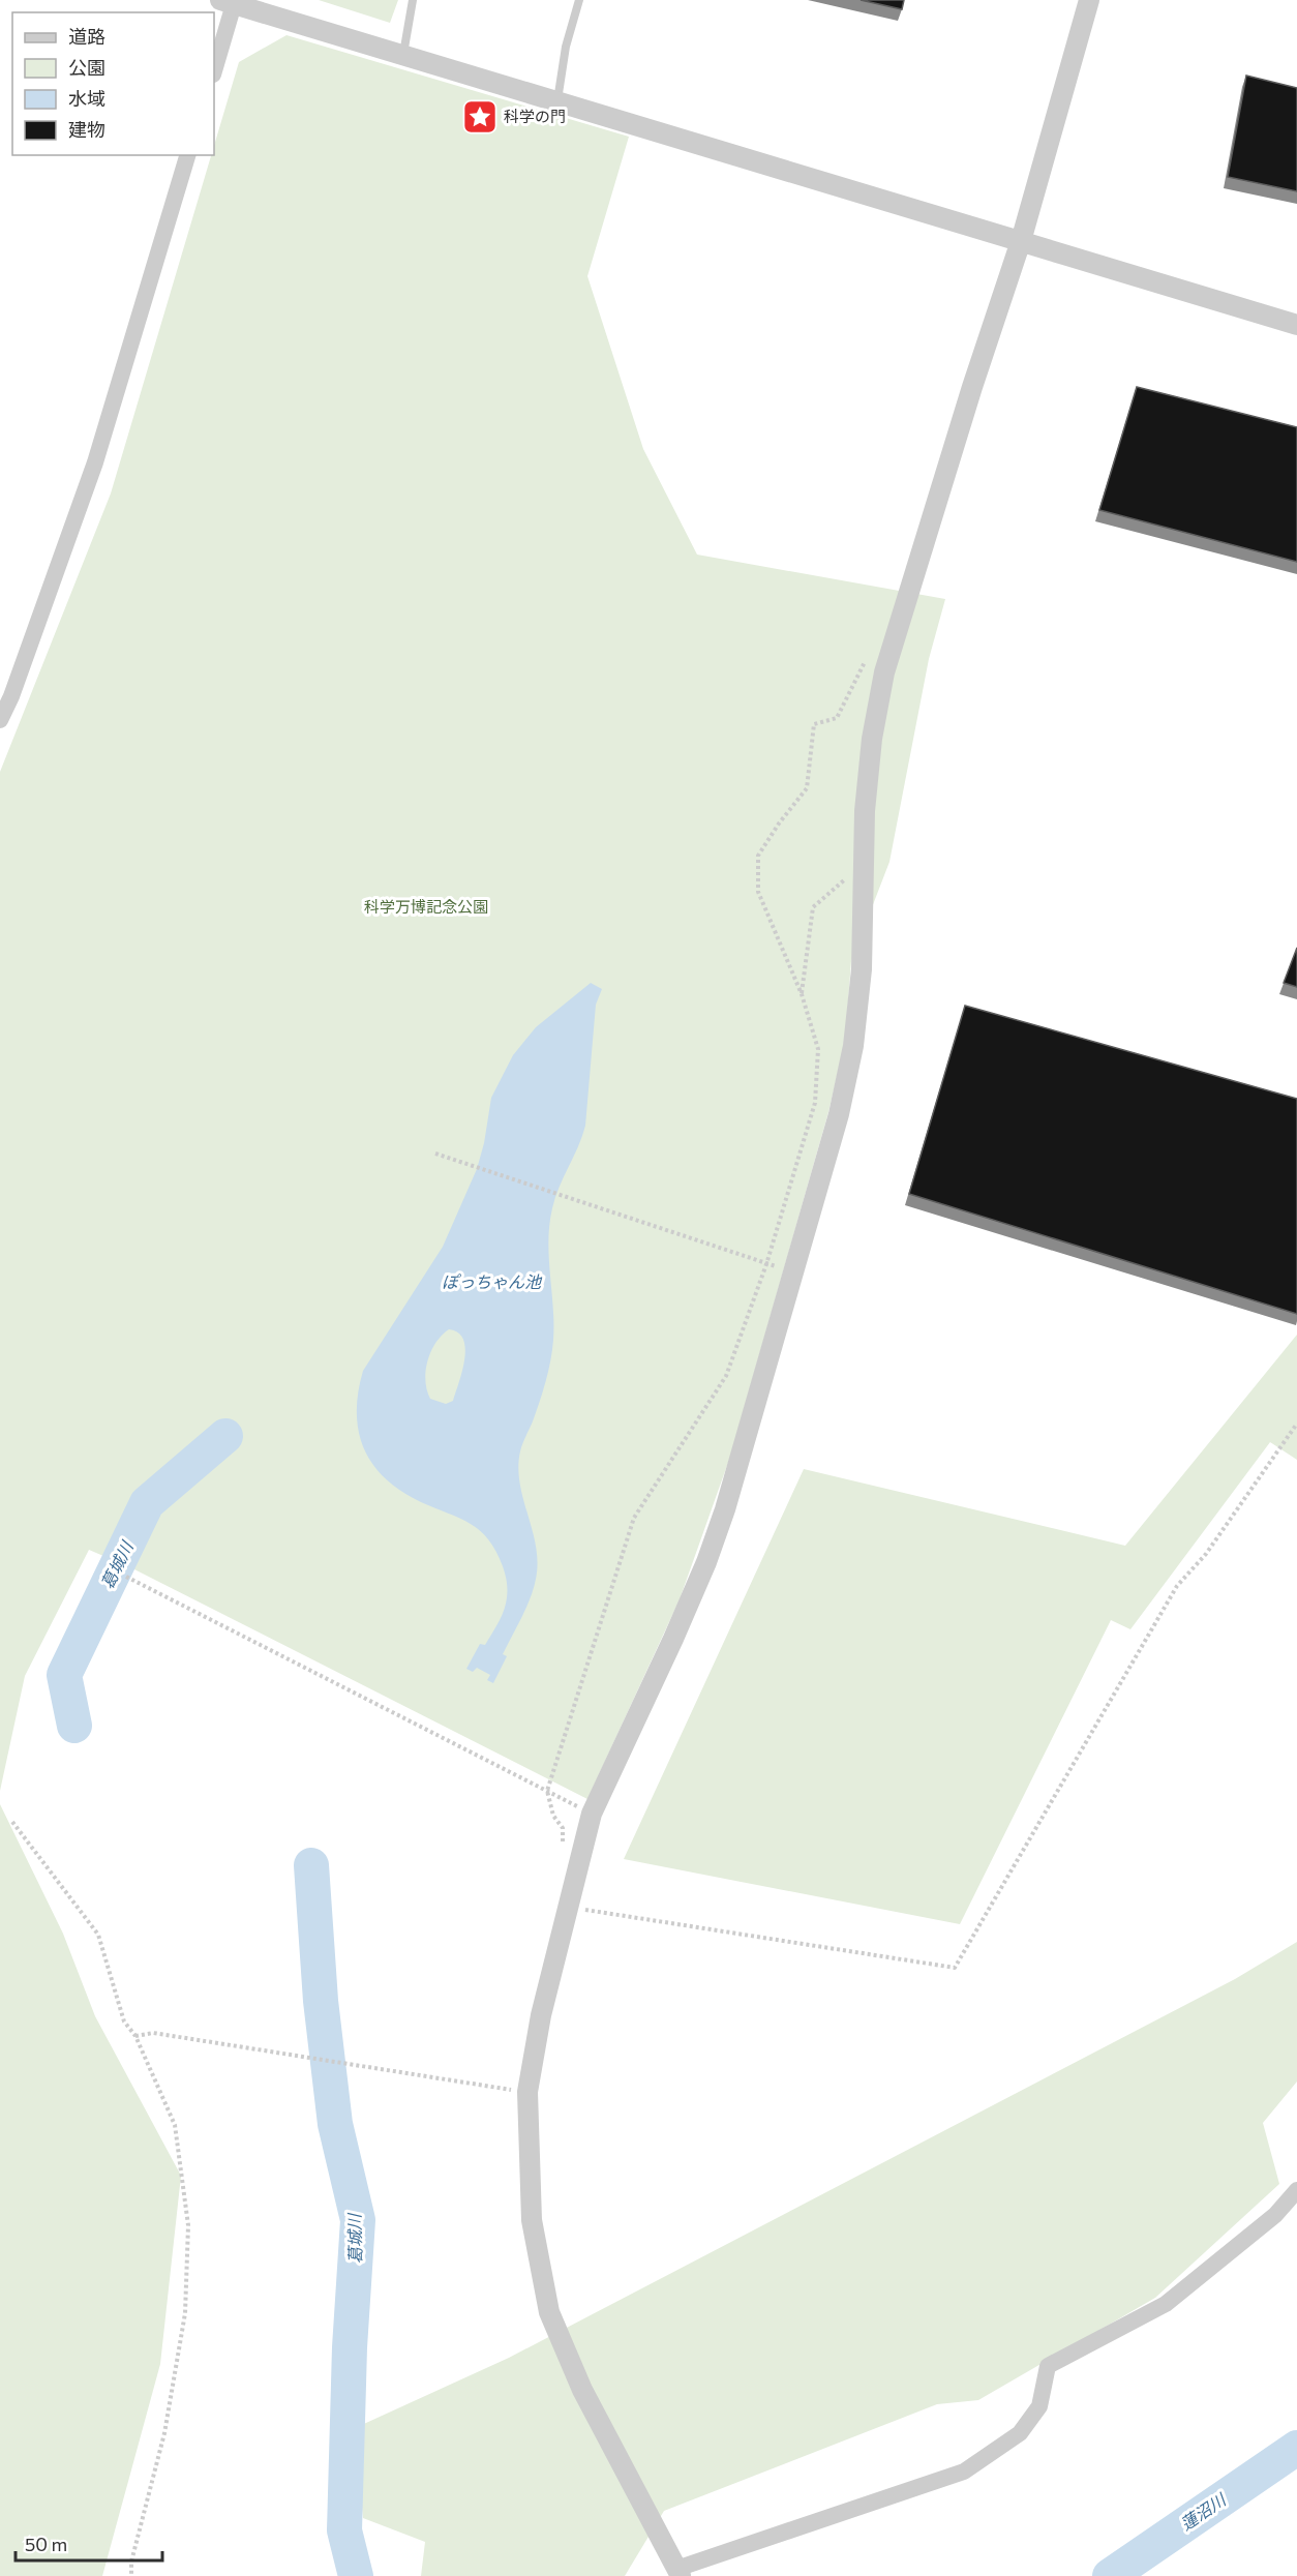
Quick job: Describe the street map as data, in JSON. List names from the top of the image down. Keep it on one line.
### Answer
{"water":["ぽっちゃん池","葛城川","蓮沼川"],"parks":["科学万博記念公園"],"places":{"place":["科学の門"]},"legend":["道路","公園","水域","建物"],"scale_bar":"50 m"}
